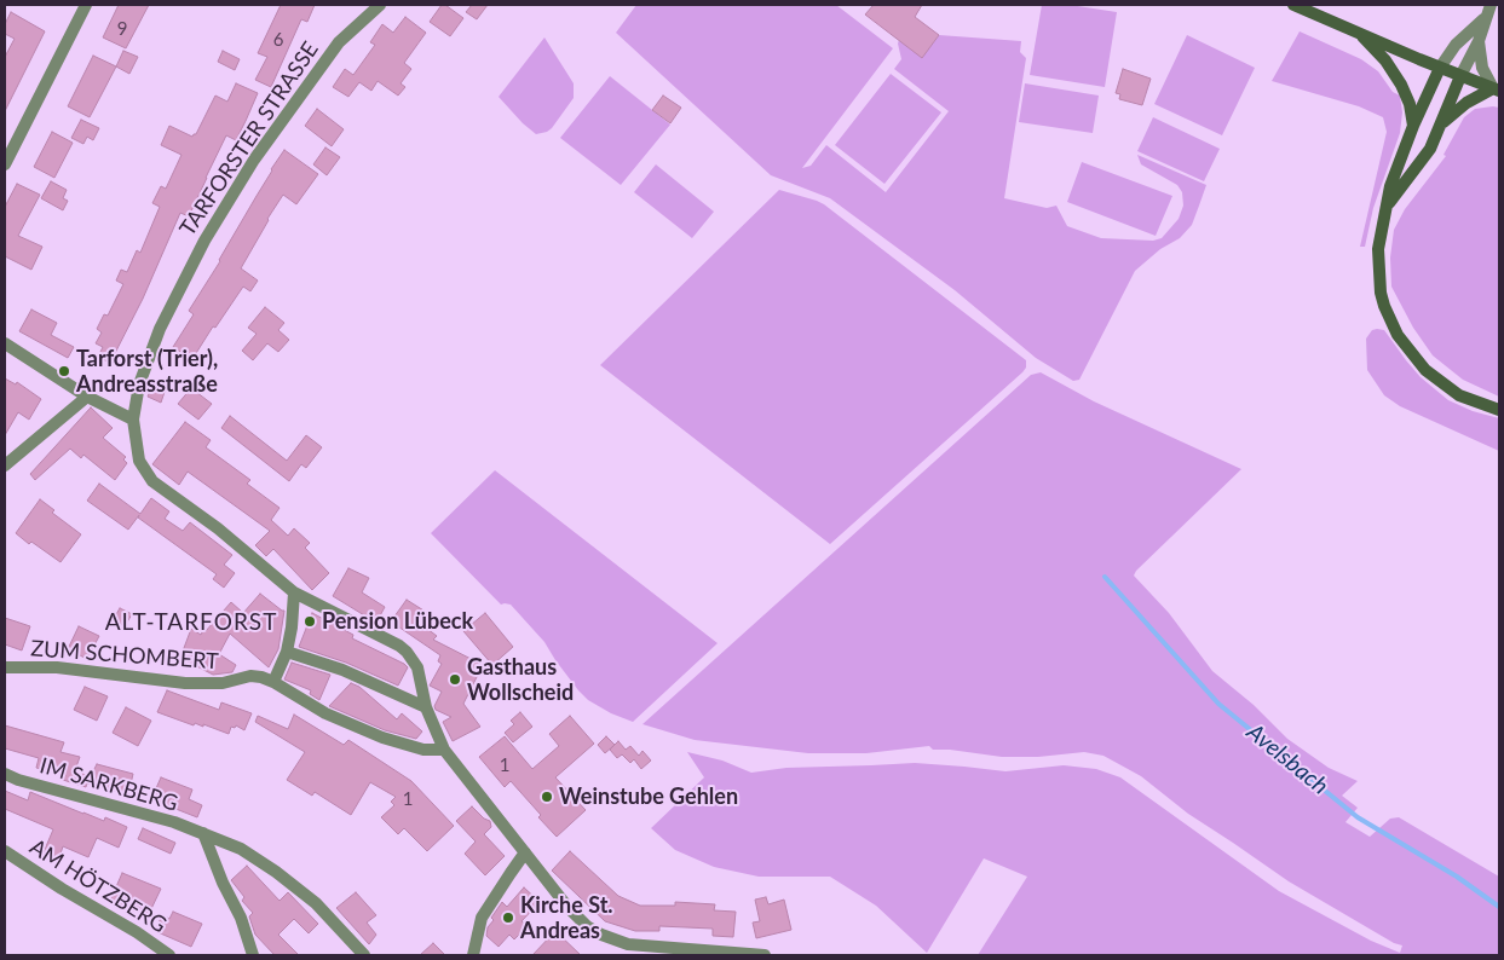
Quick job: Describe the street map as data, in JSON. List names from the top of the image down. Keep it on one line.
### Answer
{"streets":{"street":["TARFORSTER STRASSE","ZUM SCHOMBERT","IM SARKBERG","AM HÖTZBERG"]},"crossings":[["TARFORSTER STRASSE","ZUM SCHOMBERT"]],"districts":["ALT-TARFORST"],"water":["Avelsbach"],"places":["Tarforst (Trier), Andreasstraße","Pension Lübeck","Gasthaus Wollscheid","Weinstube Gehlen","Kirche St. Andreas"],"house_numbers":["9","6","1","1"]}
